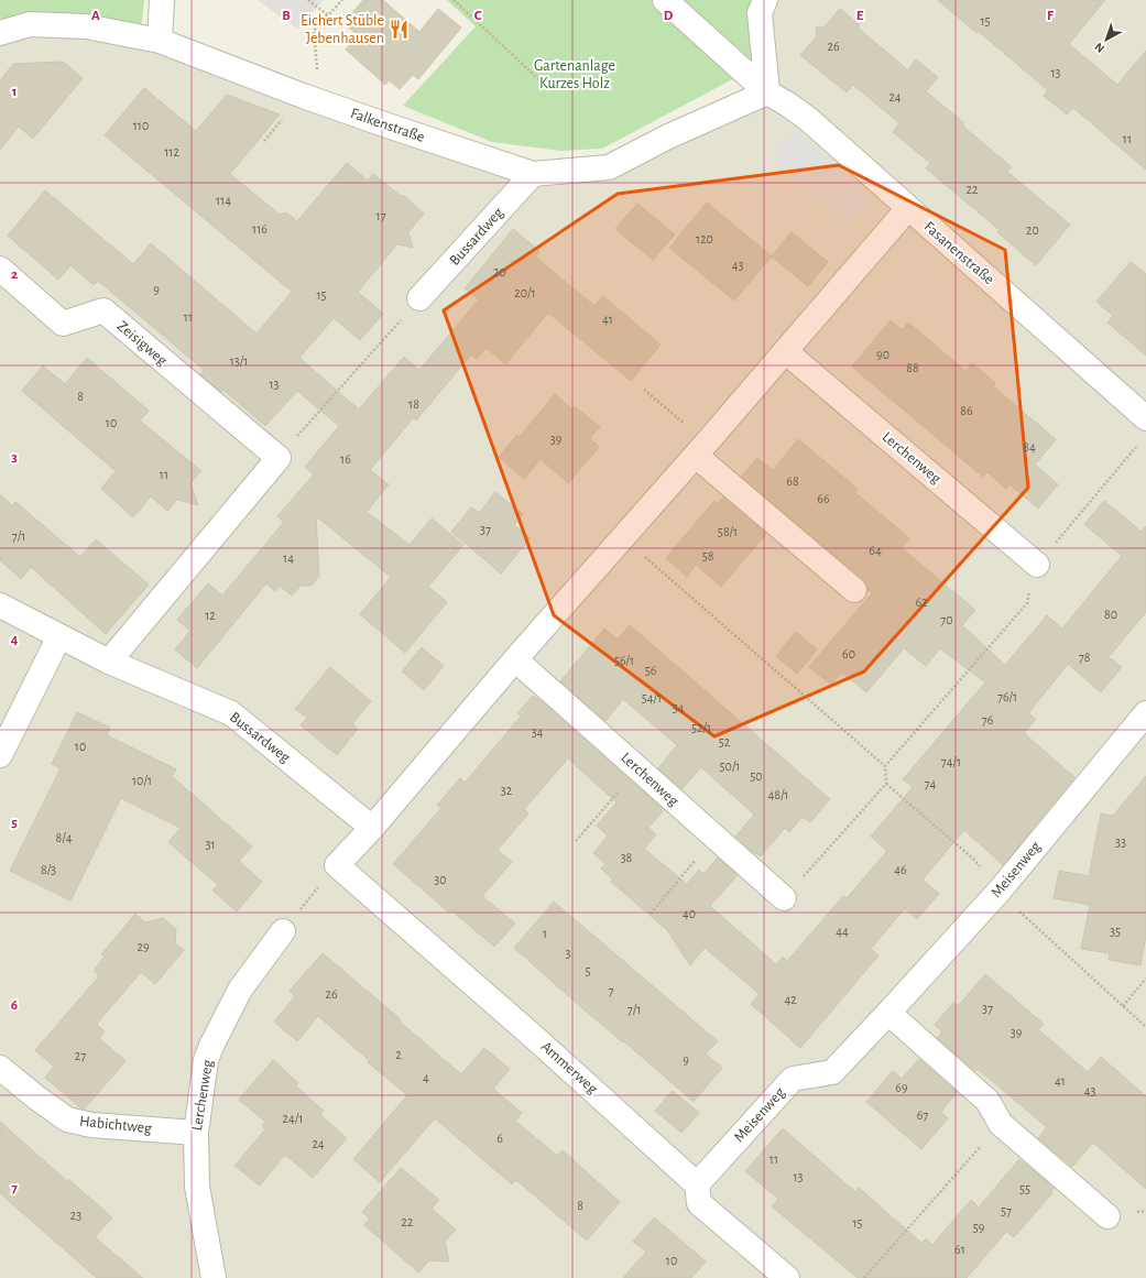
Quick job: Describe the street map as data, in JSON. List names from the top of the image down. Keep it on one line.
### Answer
{"streets":{"street":["Falkenstraße","Bussardweg","Fasanenstraße","Zeisigweg","Lerchenweg","Meisenweg","Ammerweg","Habichtweg"]},"crossings":[["Falkenstraße","Bussardweg"],["Falkenstraße","Fasanenstraße"],["Lerchenweg","Habichtweg"],["Meisenweg","Ammerweg"]],"parks":["Gartenanlage Kurzes Holz"],"places":{"restaurant":["Eichert Stüble Jebenhausen"]},"house_numbers":["15","26","13","24","110","11","112","22","114","17","116","20","120","43","20","9","20/1","15","11","41","90","13/1","88","13","8","18","86","10","39","84","16","11","68","66","37","58/1","7/1","64","58","14","62","80","12","70","60","78","56/1","56","76/1","54/1","54","76","52/1","34","52","10","74/1","50/1","50","10/1","74","32","48/1","8/4","33","31","38","8/3","46","30","40","44","35","1","29","3","5","7","26","42","37","7/1","39","2","27","9","4","41","69","43","67","24/1","6","24","11","13","55","8","57","23","22","15","59","61","10"],"north":"bottom left","grid":{"columns":["A","B","C","D","E","F"],"rows":["1","2","3","4","5","6","7"]}}
